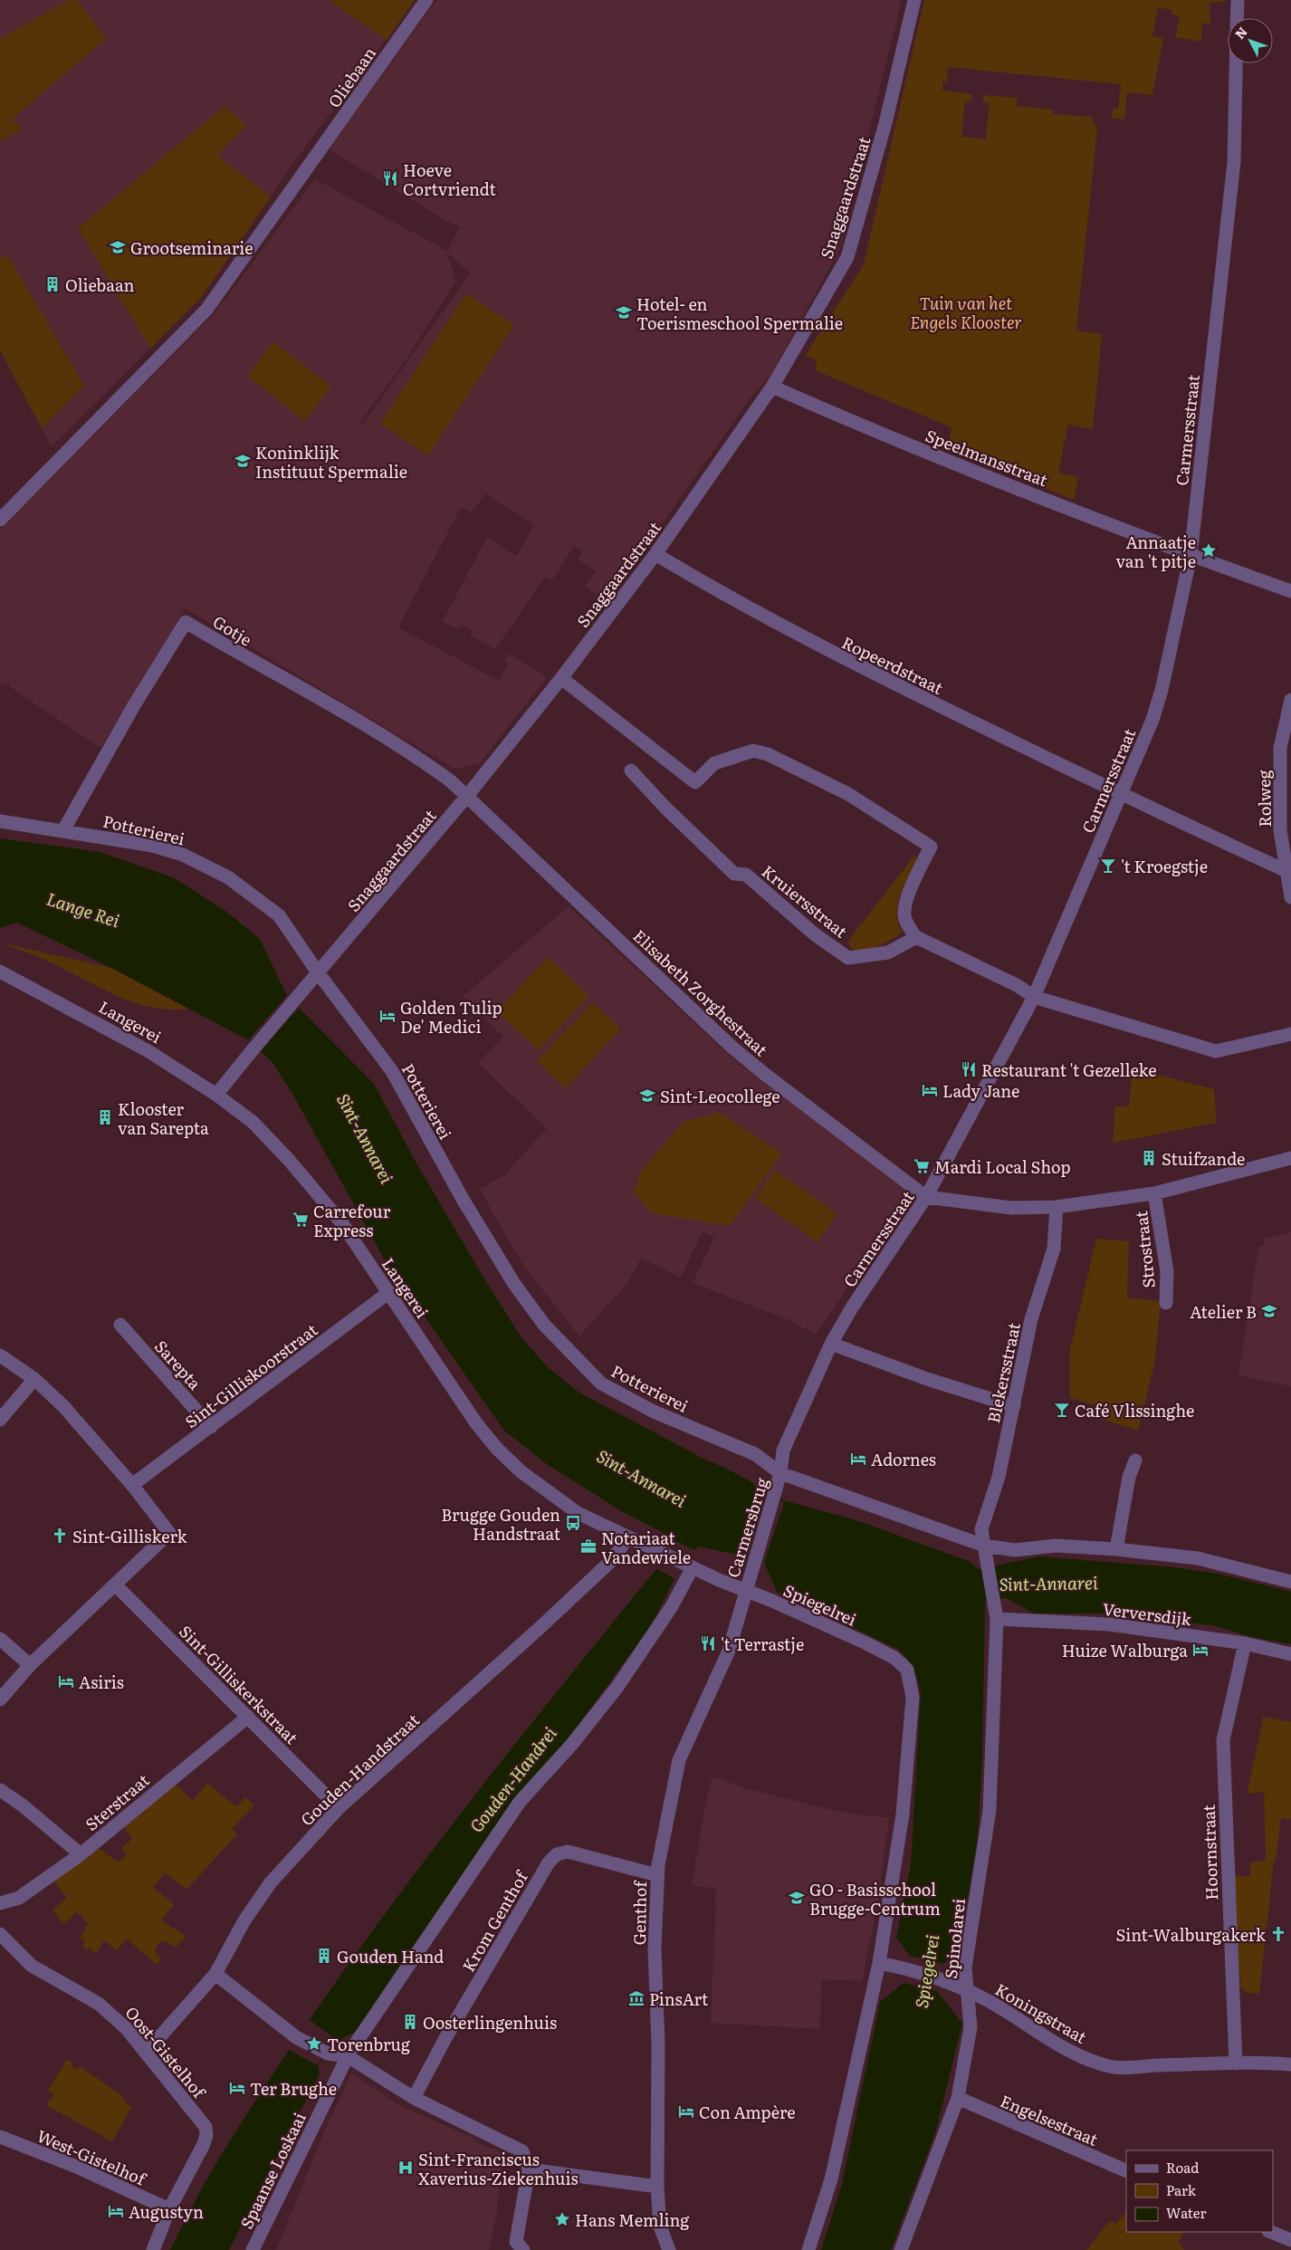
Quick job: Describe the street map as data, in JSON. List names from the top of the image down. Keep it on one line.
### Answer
{"streets":{"street":["Oliebaan","Snaggaardstraat","Carmersstraat","Speelmansstraat","Gotje","Ropeerdstraat","Rolweg","Potterierei","Kruiersstraat","Elisabeth Zorghestraat","Langerei","Strostraat","Sarepta","Blekersstraat","Sint-Gilliskoorstraat","Carmersbrug","Spiegelrei","Verversdijk","Sint-Gilliskerkstraat","Gouden-Handstraat","Sterstraat","Hoornstraat","Genthof","Krom Genthof","Spinolarei","Koningstraat","Oost-Gistelhof","Engelsestraat","West-Gistelhof","Spaanse Loskaai"]},"crossings":[["Snaggaardstraat","Speelmansstraat"],["Snaggaardstraat","Gotje"],["Snaggaardstraat","Ropeerdstraat"],["Snaggaardstraat","Potterierei"],["Snaggaardstraat","Elisabeth Zorghestraat"],["Snaggaardstraat","Langerei"],["Carmersstraat","Speelmansstraat"],["Carmersstraat","Ropeerdstraat"],["Carmersstraat","Potterierei"],["Carmersstraat","Elisabeth Zorghestraat"],["Carmersstraat","Carmersbrug"],["Gotje","Potterierei"],["Gotje","Elisabeth Zorghestraat"],["Ropeerdstraat","Rolweg"],["Potterierei","Carmersbrug"],["Langerei","Sint-Gilliskoorstraat"],["Langerei","Gouden-Handstraat"],["Sarepta","Sint-Gilliskoorstraat"],["Blekersstraat","Spinolarei"],["Carmersbrug","Spiegelrei"],["Carmersbrug","Genthof"],["Spiegelrei","Genthof"],["Spiegelrei","Koningstraat"],["Verversdijk","Hoornstraat"],["Verversdijk","Spinolarei"],["Sint-Gilliskerkstraat","Gouden-Handstraat"],["Sint-Gilliskerkstraat","Sterstraat"],["Gouden-Handstraat","Oost-Gistelhof"],["Hoornstraat","Koningstraat"],["Genthof","Krom Genthof"],["Spinolarei","Koningstraat"],["Spinolarei","Engelsestraat"],["Oost-Gistelhof","West-Gistelhof"]],"water":["Lange Rei","Sint-Annarei","Gouden-Handrei","Spiegelrei"],"parks":["Tuin van het Engels Klooster"],"places":{"restaurant":["Hoeve Cortvriendt","Restaurant 't Gezelleke","'t Terrastje"],"school or university":["Grootseminarie","Hotel- en Toerismeschool Spermalie","Koninklijk Instituut Spermalie","Sint-Leocollege","Atelier B","GO - Basisschool Brugge-Centrum"],"building":["Oliebaan","Klooster van Sarepta","Stuifzande","Gouden Hand","Oosterlingenhuis"],"place":["Annaatje van 't pitje","Torenbrug","Hans Memling"],"bar":["'t Kroegstje","Café Vlissinghe"],"hotel":["Golden Tulip De' Medici","Lady Jane","Adornes","Huize Walburga","Asiris","Ter Brughe","Con Ampère","Augustyn"],"supermarket":["Mardi Local Shop","Carrefour Express"],"bus stop":["Brugge Gouden Handstraat"],"church":["Sint-Gilliskerk","Sint-Walburgakerk"],"office":["Notariaat Vandewiele"],"museum":["PinsArt"],"hospital":["Sint-Franciscus Xaverius-Ziekenhuis"]},"legend":["Road","Park","Water"],"north":"top left"}
